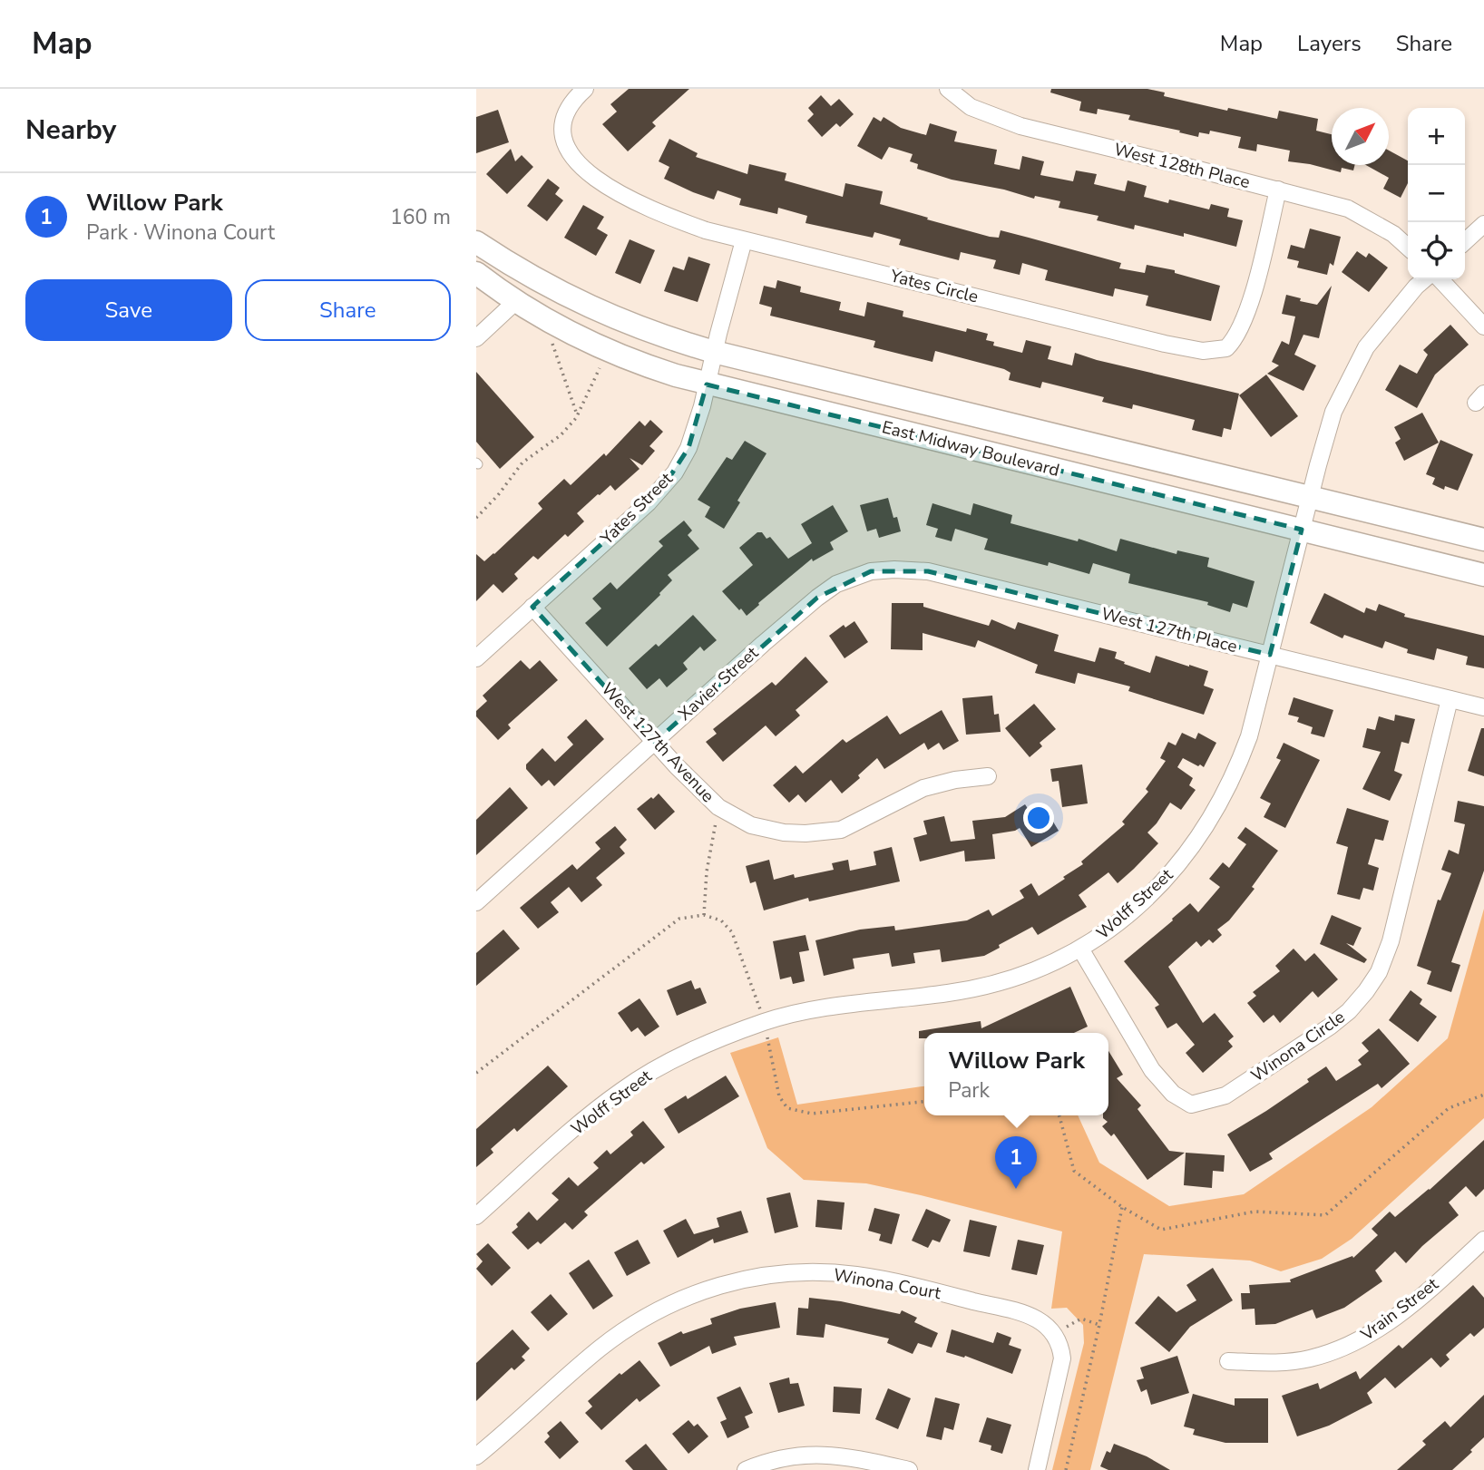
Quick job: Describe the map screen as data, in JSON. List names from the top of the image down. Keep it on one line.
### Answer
{"streets":{"main road":["East Midway Boulevard"],"street":["West 128th Place","Yates Circle","Yates Street","West 127th Place","Xavier Street","West 127th Avenue","Wolff Street","Winona Circle","Winona Court","Vrain Street"]},"crossings":[["West 128th Place","Yates Circle"],["Yates Circle","Yates Street"],["East Midway Boulevard","Yates Street"],["East Midway Boulevard","Wolff Street"],["Yates Street","West 127th Avenue"],["West 127th Place","Xavier Street"],["West 127th Place","Wolff Street"],["West 127th Place","Winona Circle"],["Xavier Street","West 127th Avenue"],["Wolff Street","Winona Circle"]],"north":"top right","page":{"header":"Map","nav":["Map","Layers","Share"],"heading":"Nearby","map_buttons":["+","−"],"list":[{"mark":"1","name":"Willow Park","note":"Park · Winona Court","value":"160 m"}],"buttons":["Save","Share"],"popup":["Willow Park","Park"],"pins":"1"}}
